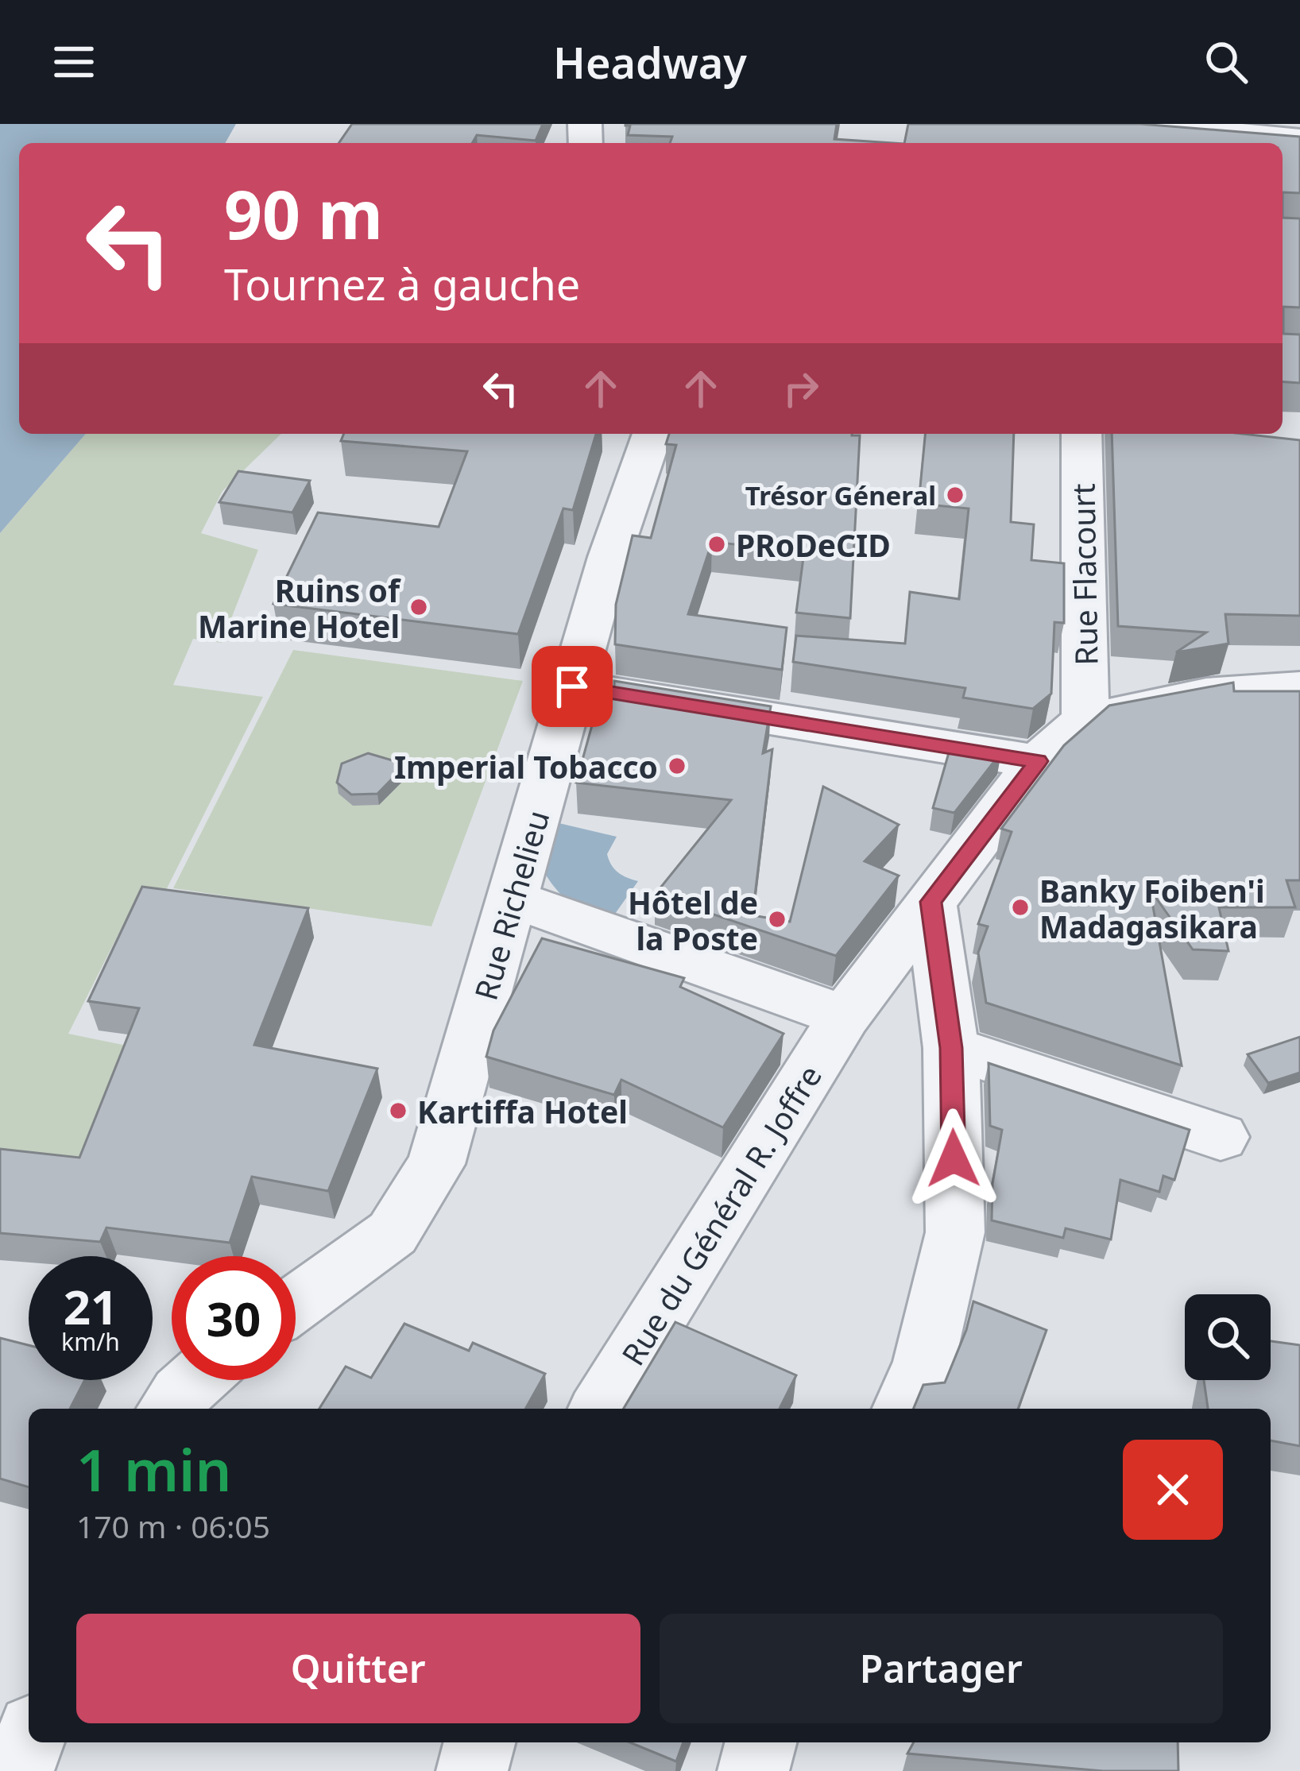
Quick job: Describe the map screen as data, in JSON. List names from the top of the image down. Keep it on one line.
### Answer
{"streets":{"street":["Rue Flacourt","Rue Richelieu","Rue du Général R. Joffre"]},"crossings":[["Rue Flacourt","Rue du Général R. Joffre"]],"places":["Trésor Géneral","PRoDeCID","Ruins of Marine Hotel","Imperial Tobacco","Banky Foiben'i Madagasikara","Hôtel de la Poste","Kartiffa Hotel"],"page":{"header":"Headway","turn":["90 m","Tournez à gauche"],"speed":"21 km/h","limit":"30","heading":["1 min","170 m · 06:05"],"buttons":["Quitter","Partager"]}}
